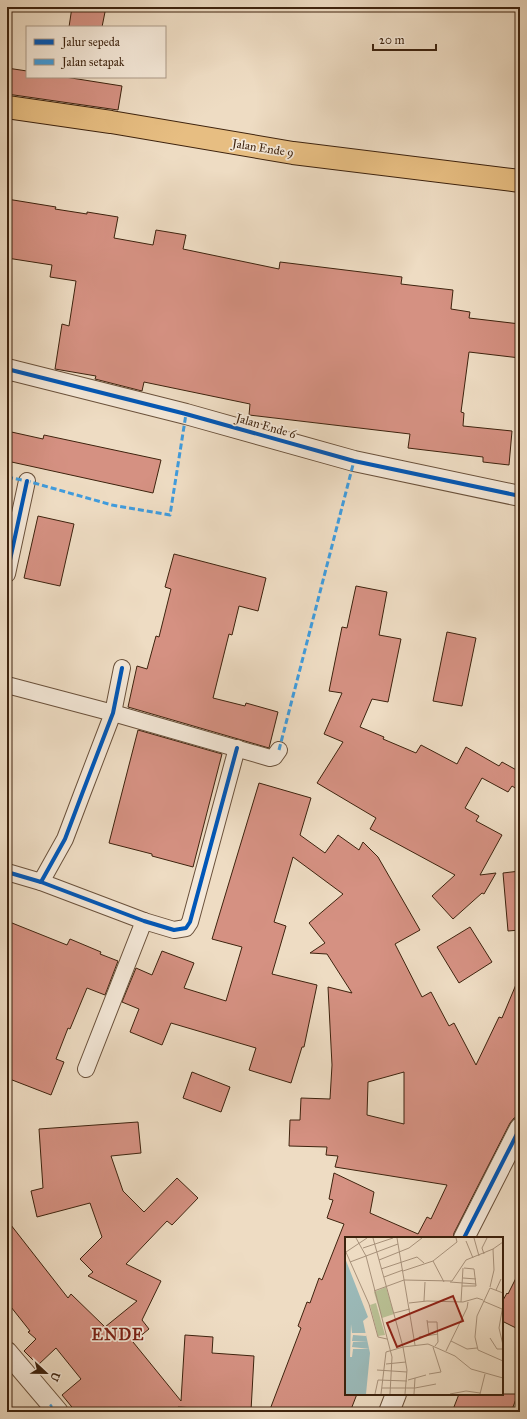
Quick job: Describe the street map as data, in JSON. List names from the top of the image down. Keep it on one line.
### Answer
{"streets":{"highway":["Jalan Ende 9"],"street":["Jalan Ende 6"]},"districts":["ENDE"],"legend":["Jalur sepeda","Jalan setapak"],"scale_bar":"20 m","north":"right"}
